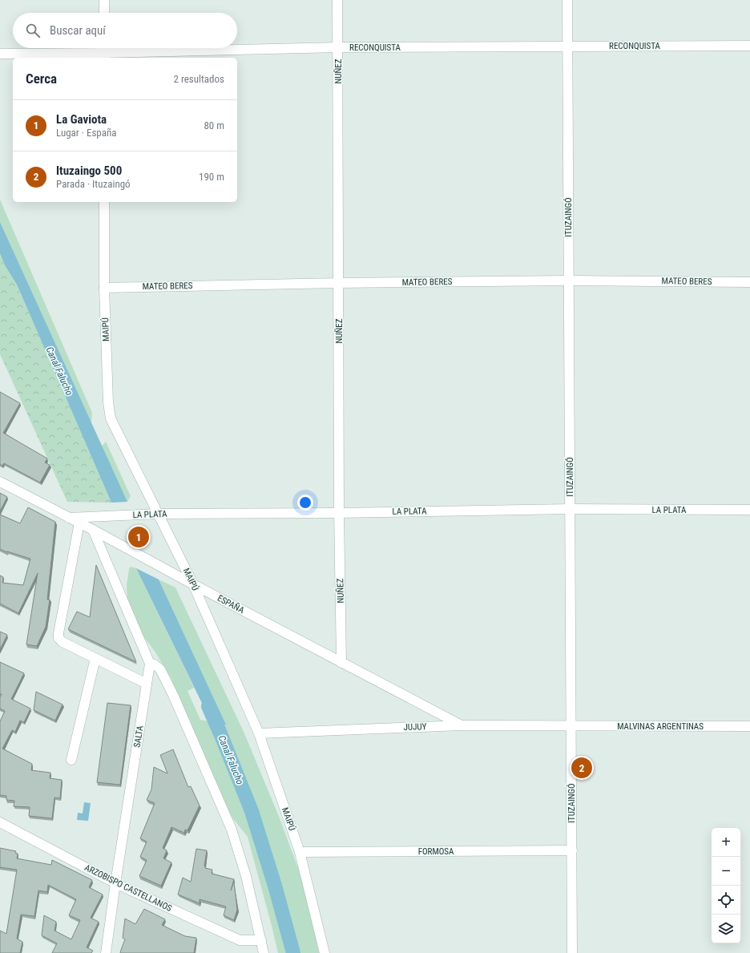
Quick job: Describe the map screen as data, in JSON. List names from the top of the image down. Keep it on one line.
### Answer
{"streets":{"street":["RECONQUISTA","NUÑEZ","ITUZAINGÓ","MATEO BERES","MAIPÚ","LA PLATA","ESPAÑA","MALVINAS ARGENTINAS","JUJUY","SALTA","FORMOSA","ARZOBISPO CASTELLANOS"]},"crossings":[["RECONQUISTA","NUÑEZ"],["RECONQUISTA","ITUZAINGÓ"],["NUÑEZ","MATEO BERES"],["NUÑEZ","LA PLATA"],["NUÑEZ","ESPAÑA"],["ITUZAINGÓ","MATEO BERES"],["ITUZAINGÓ","LA PLATA"],["ITUZAINGÓ","MALVINAS ARGENTINAS"],["ITUZAINGÓ","JUJUY"],["ITUZAINGÓ","FORMOSA"],["MATEO BERES","MAIPÚ"],["MAIPÚ","LA PLATA"],["MAIPÚ","ESPAÑA"],["MAIPÚ","JUJUY"],["MAIPÚ","FORMOSA"],["LA PLATA","ESPAÑA"],["ESPAÑA","JUJUY"],["MALVINAS ARGENTINAS","JUJUY"],["SALTA","ARZOBISPO CASTELLANOS"]],"water":["Canal Falucho"],"page":{"search":"Buscar aquí","heading":["Cerca","2 resultados"],"list":[{"mark":"1","name":"La Gaviota","note":"Lugar · España","value":"80 m"},{"mark":"2","name":"Ituzaingo 500","note":"Parada · Ituzaingó","value":"190 m"}],"pins":["1","2"],"map_buttons":["+","−"]}}
